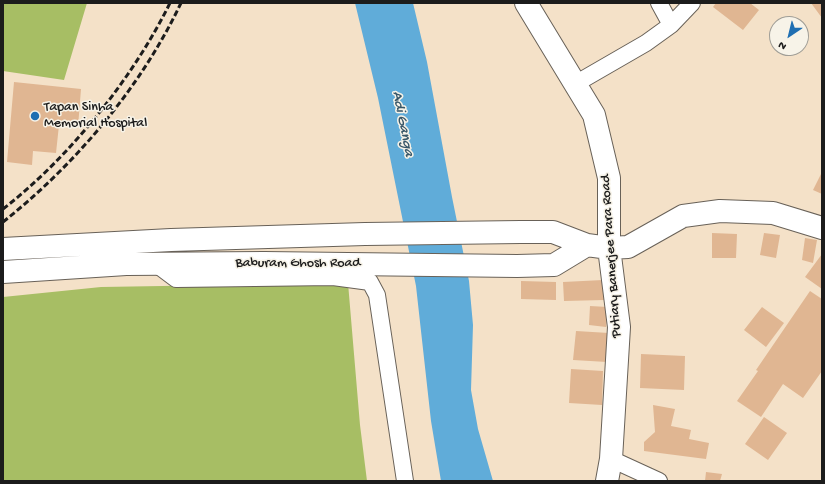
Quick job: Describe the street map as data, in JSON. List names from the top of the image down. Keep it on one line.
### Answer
{"streets":{"main road":["Putiary Banerjee Para Road","Baburam Ghosh Road"]},"crossings":[["Putiary Banerjee Para Road","Baburam Ghosh Road"]],"water":["Adi Ganga"],"places":["Tapan Sinha Memorial Hospital"],"north":"bottom left"}
